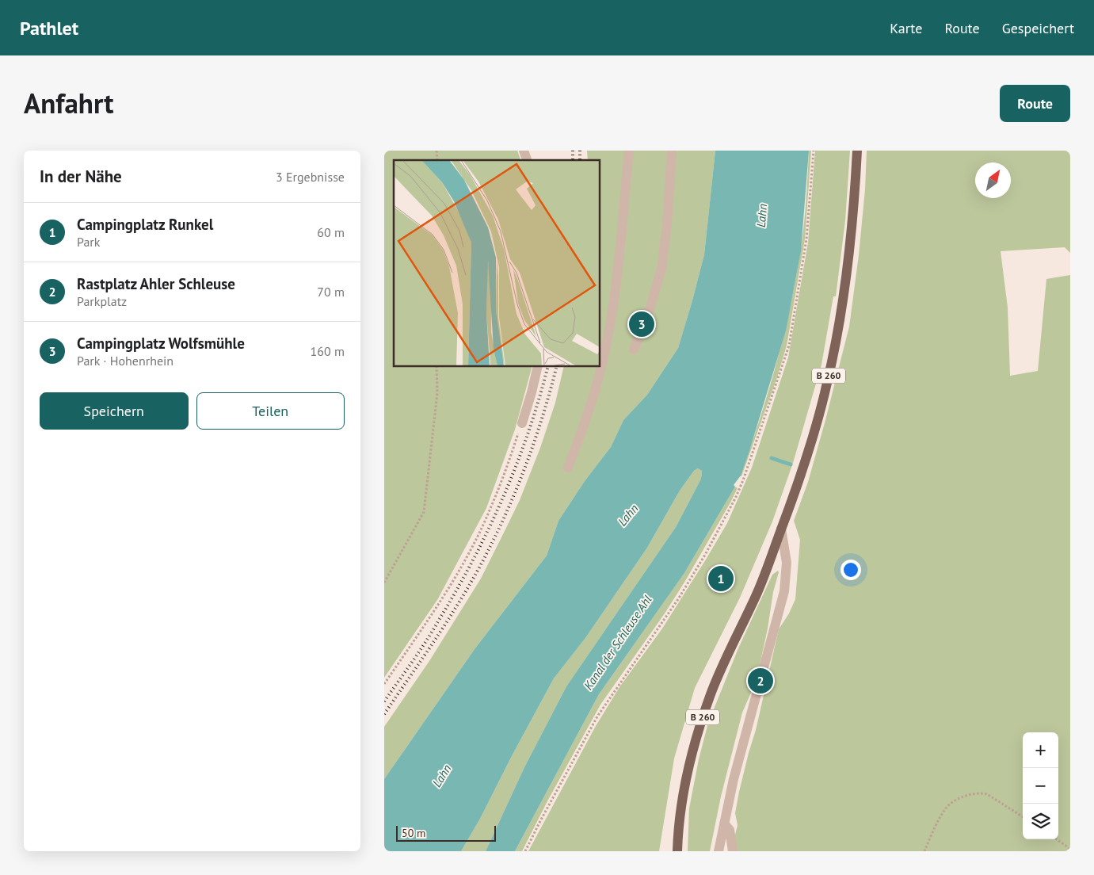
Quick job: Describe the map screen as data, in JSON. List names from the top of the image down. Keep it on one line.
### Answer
{"streets":{"main road":["B 260"]},"water":["Lahn","Kanal der Schleuse Ahl"],"scale_bar":"50 m","north":"top right","page":{"header":"Pathlet","nav":["Karte","Route","Gespeichert"],"title":"Anfahrt","buttons":["Route",["Speichern","Teilen"]],"heading":["In der Nähe","3 Ergebnisse"],"list":[{"mark":"1","name":"Campingplatz Runkel","note":"Park","value":"60 m"},{"mark":"2","name":"Rastplatz Ahler Schleuse","note":"Parkplatz","value":"70 m"},{"mark":"3","name":"Campingplatz Wolfsmühle","note":"Park · Hohenrhein","value":"160 m"}],"pins":["3","1","2"],"map_buttons":["+","−"],"scale":"50 m"}}
